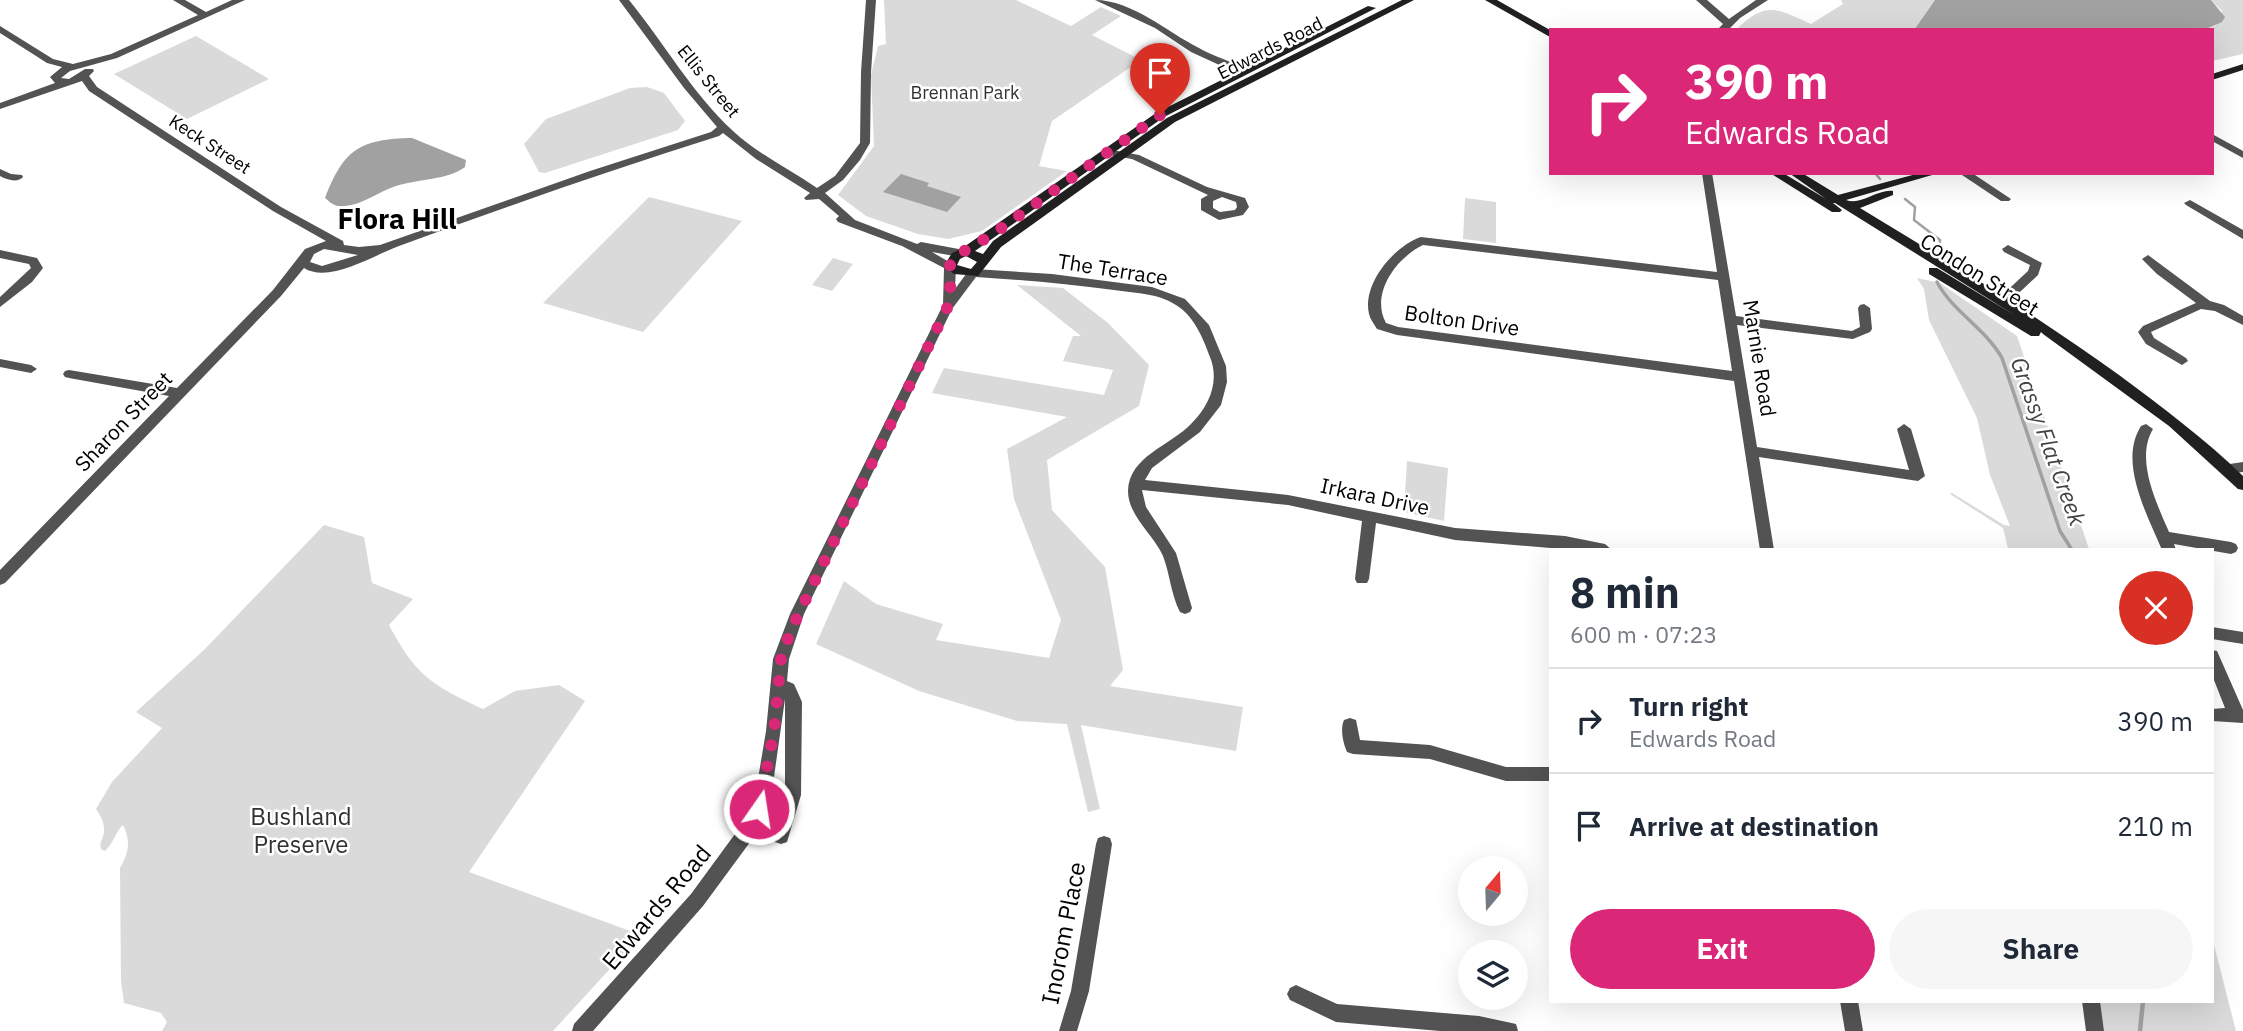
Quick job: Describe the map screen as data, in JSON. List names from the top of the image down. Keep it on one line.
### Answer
{"streets":{"street":["Edwards Road","Ellis Street","Keck Street","The Terrace","Condon Street","Bolton Drive","Marnie Road","Sharon Street","Irkara Drive","Inorom Place"]},"crossings":[["Edwards Road","Ellis Street"],["Edwards Road","The Terrace"],["The Terrace","Irkara Drive"],["Bolton Drive","Marnie Road"]],"districts":["Flora Hill"],"water":["Grassy Flat Creek"],"parks":["Brennan Park","Bushland Preserve"],"north":"top","page":{"turn":["390 m","Edwards Road"],"heading":["8 min","600 m · 07:23"],"list":[{"name":"Turn right","note":"Edwards Road","value":"390 m"},{"name":"Arrive at destination","value":"210 m"}],"buttons":["Exit","Share"]}}
